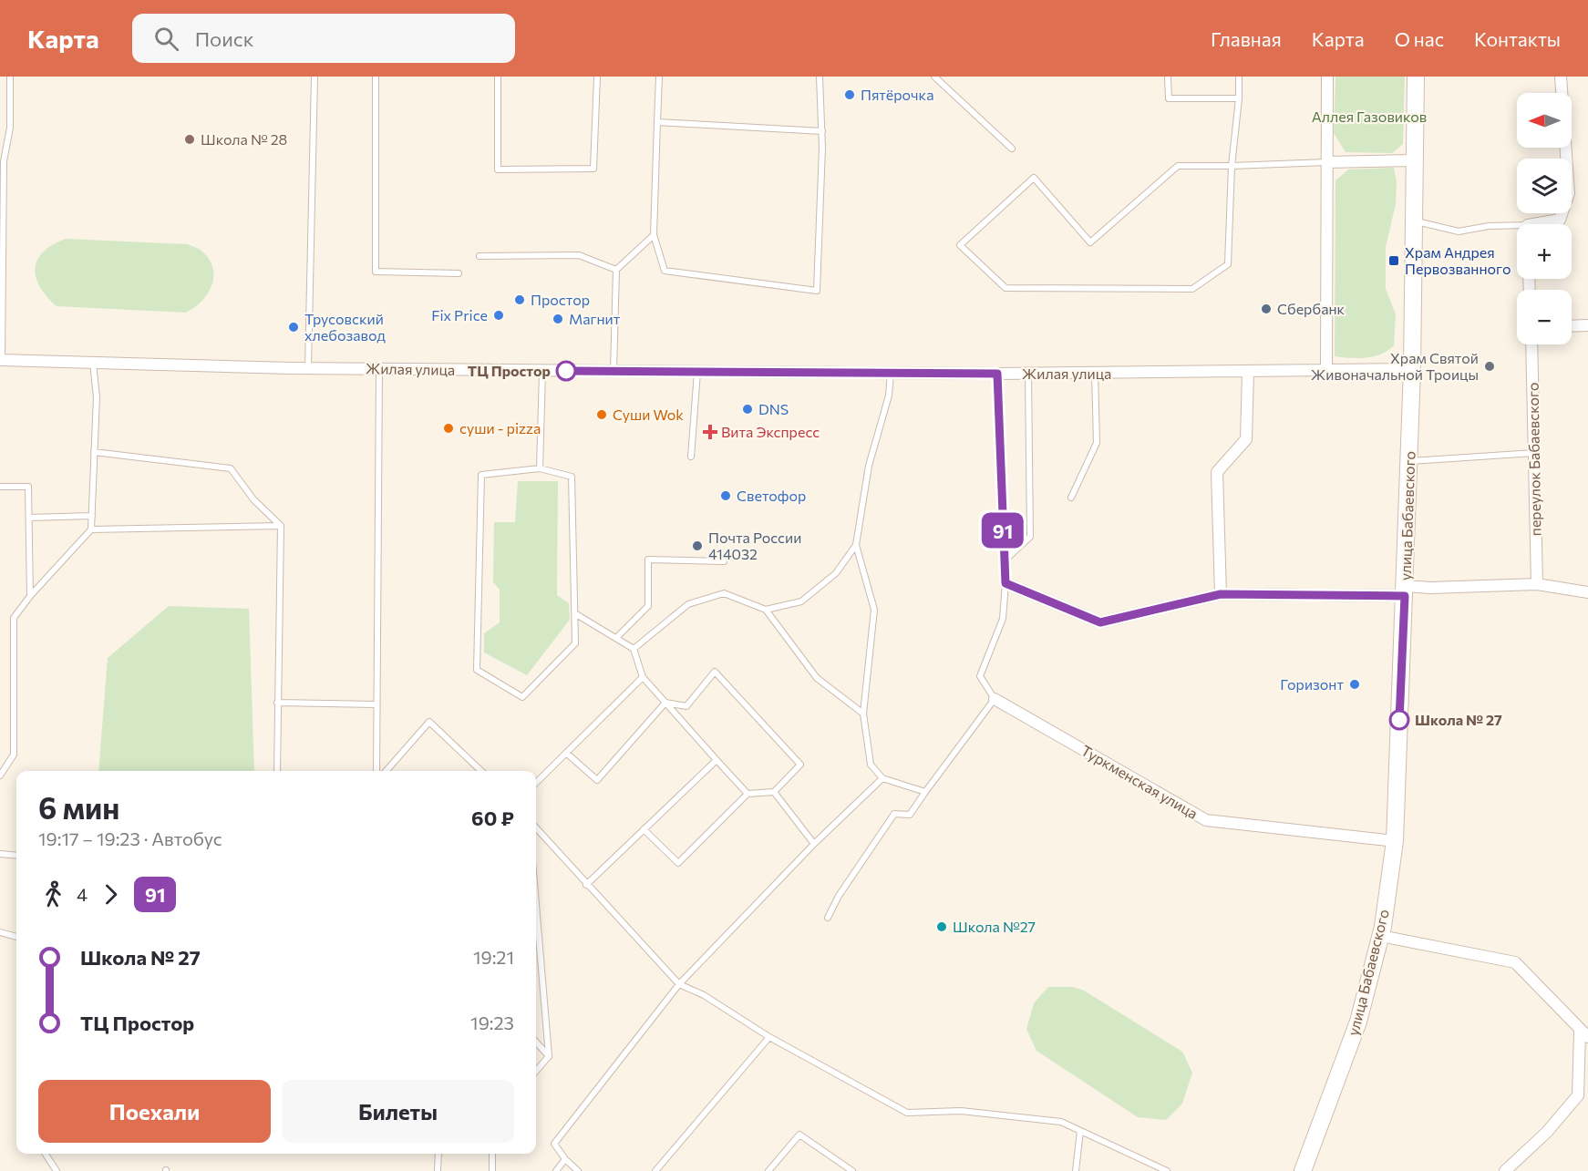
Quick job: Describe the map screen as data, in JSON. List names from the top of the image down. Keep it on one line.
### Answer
{"streets":{"main road":["улица Бабаевского"],"street":["Жилая улица","переулок Бабаевского","Туркменская улица"]},"crossings":[["Жилая улица","улица Бабаевского"],["улица Бабаевского","Туркменская улица"]],"parks":["Аллея Газовиков"],"places":{"other":["Пятёрочка","Школа № 28","Простор","Сбербанк","Fix Price","Магнит","Трусовский хлебозавод","Храм Святой Живоначальной Троицы","ТЦ Простор","DNS","Суши Wok","суши - pizza","Светофор","Почта России 414032","Горизонт","Школа № 27","Школа №27"],"transit":["Храм Андрея Первозванного"],"health":["Вита Экспресс"]},"lines":["bus line 91"],"north":"left","page":{"header":"Карта","search":"Поиск","nav":["Главная","Карта","О нас","Контакты"],"on_map":"91","map_buttons":["+","−"],"heading":["6 мин","19:17 – 19:23 · Автобус","60 ₽"],"legs":["4","91"],"list":[{"name":"Школа № 27","value":"19:21"},{"name":"ТЦ Простор","value":"19:23"}],"buttons":["Поехали","Билеты"]}}
